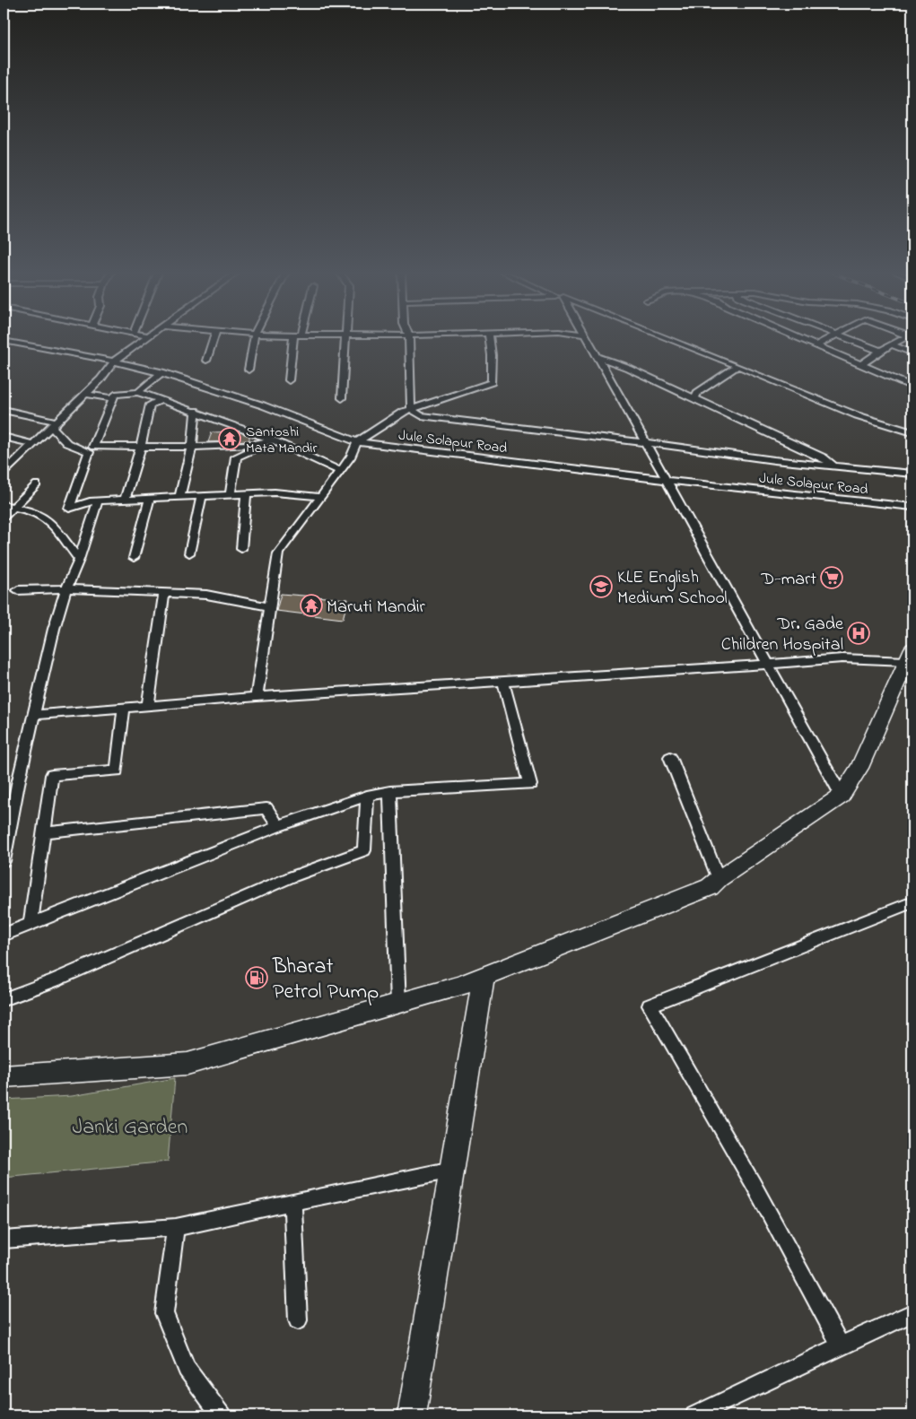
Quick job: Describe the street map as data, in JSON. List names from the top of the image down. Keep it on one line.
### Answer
{"streets":{"street":["Jule Solapur Road"]},"parks":["Janki Garden"],"places":{"temple":["Santoshi Mata Mandir","Maruti Mandir"],"supermarket":["D-mart"],"school or university":["KLE English Medium School"],"hospital":["Dr. Gade Children Hospital"],"fuel station":["Bharat Petrol Pump"]}}
